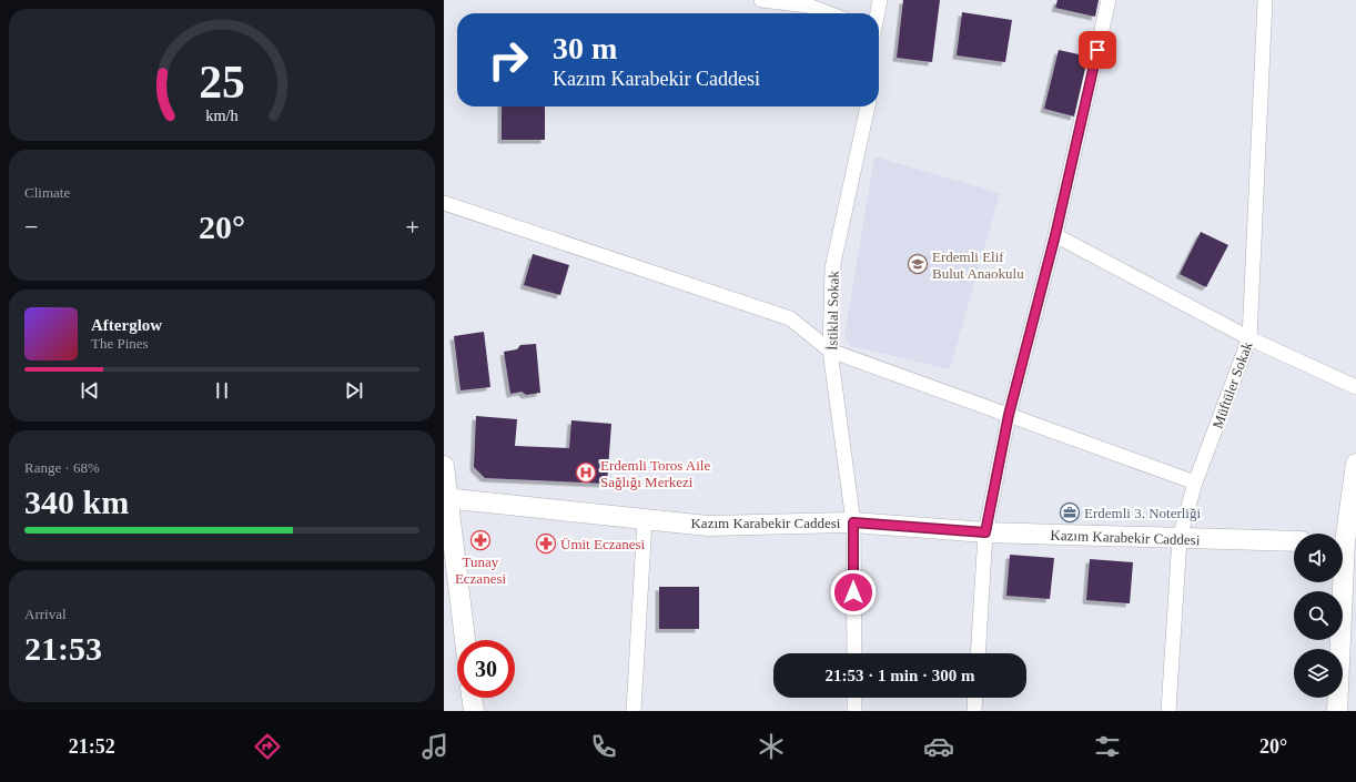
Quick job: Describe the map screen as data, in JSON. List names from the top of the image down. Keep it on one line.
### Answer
{"streets":{"street":["İstiklal Sokak","Müftüler Sokak","Kazım Karabekir Caddesi"]},"crossings":[["İstiklal Sokak","Kazım Karabekir Caddesi"],["Müftüler Sokak","Kazım Karabekir Caddesi"]],"places":{"school or university":["Erdemli Elif Bulut Anaokulu"],"hospital":["Erdemli Toros Aile Sağlığı Merkezi"],"office":["Erdemli 3. Noterliği"],"pharmacy":["Tunay Eczanesi","Ümit Eczanesi"]},"page":{"turn":["30 m","Kazım Karabekir Caddesi"],"tile":["Climate",["Range · 68%","340 km"],["Arrival","21:53"]],"heat":["−","20°","+"],"song":["Afterglow","The Pines"],"limit":"30","trip":"21:53 · 1 min · 300 m","tabs":["21:52","20°"],"gauge":["25","km/h"]}}
